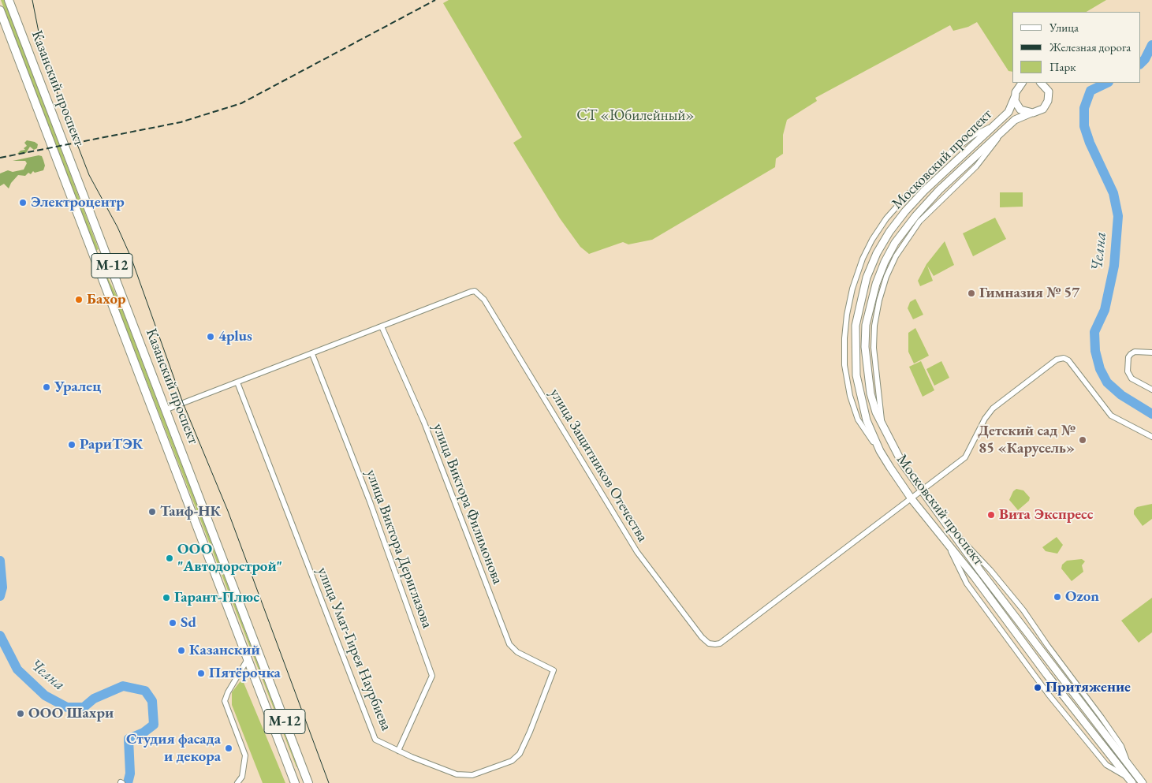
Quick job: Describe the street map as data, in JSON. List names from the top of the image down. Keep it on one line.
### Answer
{"streets":{"main road":["Казанский проспект","Московский проспект","М-12"],"street":["улица Защитников Отечества","улица Виктора Филимонова","улица Виктора Дериглазова","улица Умат-Гирея Наурбиева"]},"crossings":[["Московский проспект","улица Защитников Отечества"],["улица Защитников Отечества","улица Виктора Филимонова"],["улица Виктора Филимонова","улица Умат-Гирея Наурбиева"],["улица Виктора Дериглазова","улица Умат-Гирея Наурбиева"]],"water":["Челна"],"parks":["СТ «Юбилейный»"],"places":["Электроцентр","Гимназия № 57","Бахор","4plus","Уралец","Детский сад № 85 «Карусель»","РариТЭК","Таиф-НК","Вита Экспресс","ООО \"Автодорстрой\"","Ozon","Гарант-Плюс","Sd","Казанский","Пятёрочка","Притяжение","ООО Шахри","Студия фасада и декора"],"legend":["Улица","Железная дорога","Парк"]}
